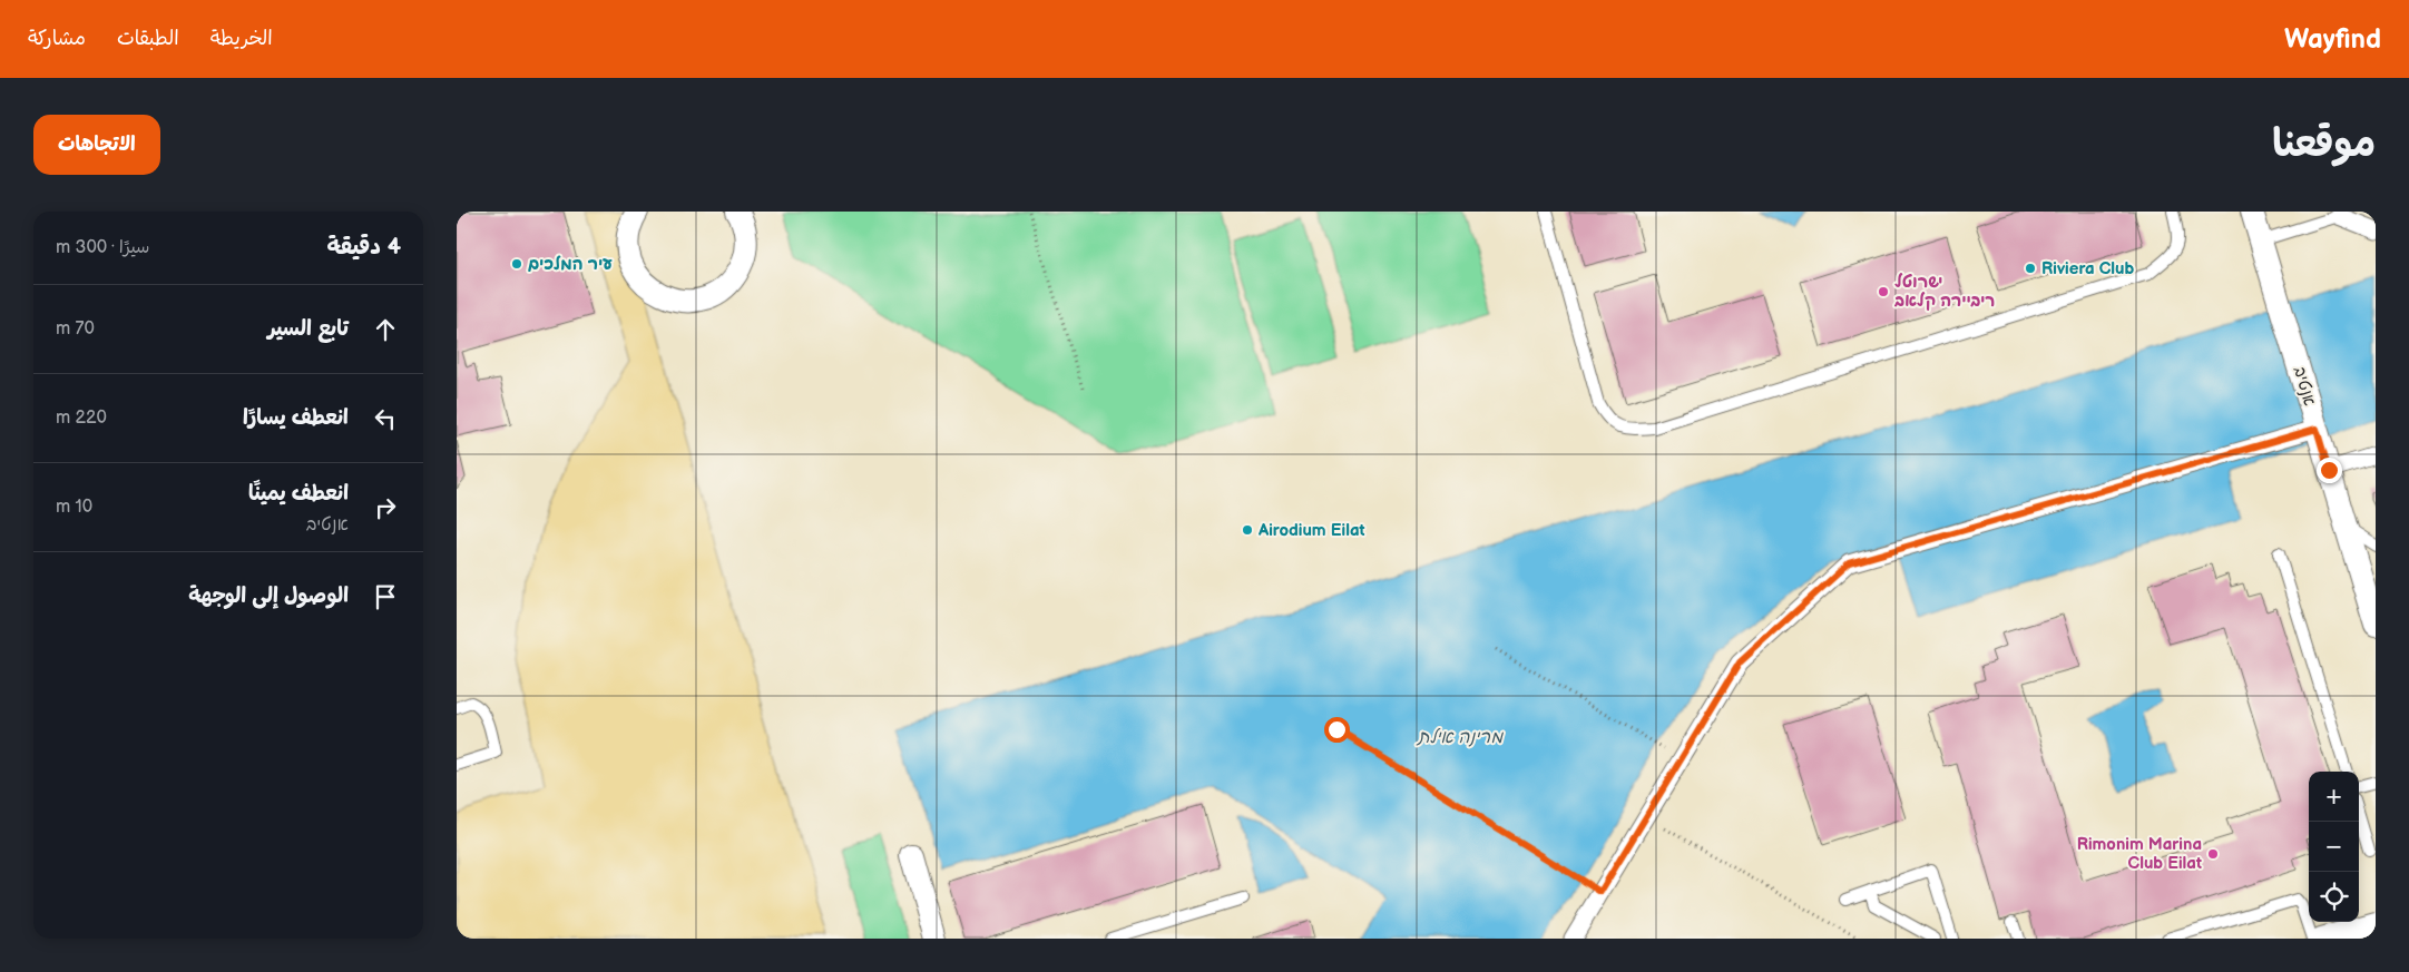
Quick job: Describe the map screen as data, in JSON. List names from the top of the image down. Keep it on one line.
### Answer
{"streets":{"street":["אנטיב"]},"water":["מרינה אילת"],"places":["עיר המלכים","Riviera Club","ישרוטל ריביירה קלאב","Airodium Eilat","Rimonim Marina Club Eilat"],"page":{"header":"Wayfind","nav":["الخريطة","الطبقات","مشاركة"],"title":"موقعنا","buttons":"الاتجاهات","heading":["4 دقيقة","سيرًا · 300 m"],"list":[["تابع السير","70 m"],["انعطف يسارًا","220 m"],["انعطف يمينًا","אנטיב","10 m"],"الوصول إلى الوجهة"],"map_buttons":["+","−"]}}
